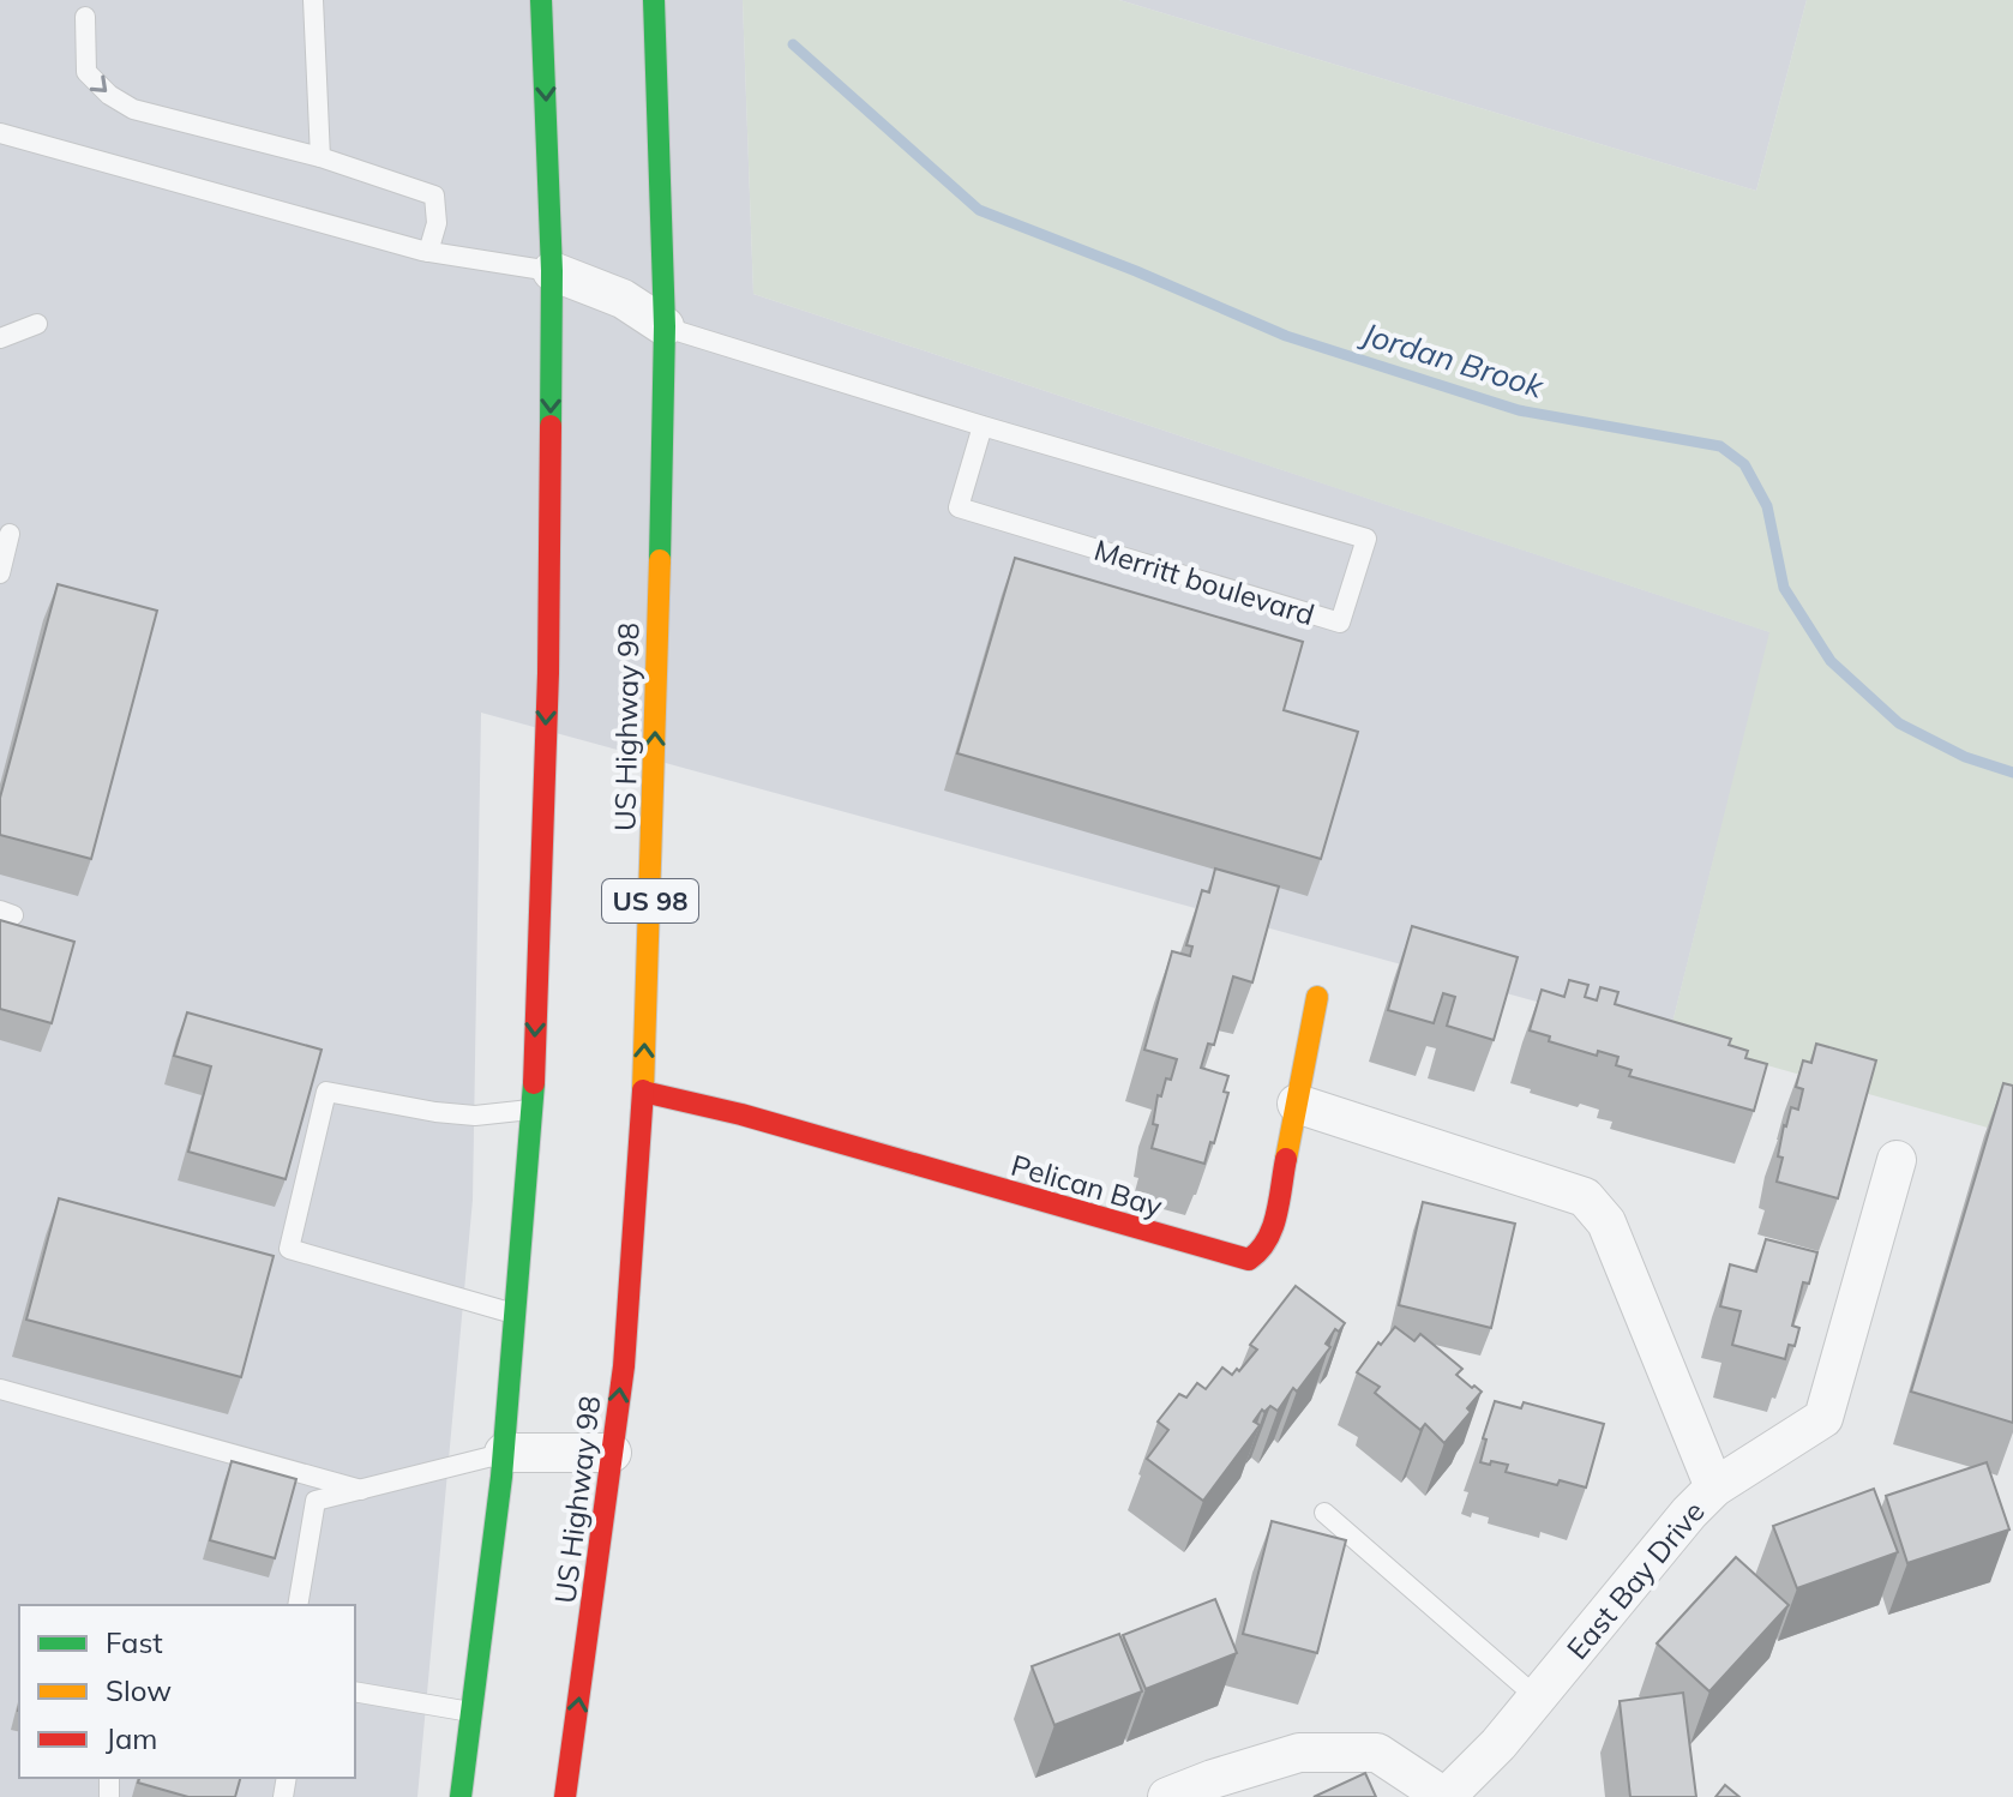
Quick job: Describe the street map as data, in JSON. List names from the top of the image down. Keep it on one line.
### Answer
{"streets":{"main road":["US Highway 98","US 98","Pelican Bay"],"street":["East Bay Drive"],"lane":["Merritt boulevard"]},"crossings":[["Merritt boulevard","US Highway 98"],["US Highway 98","Pelican Bay"]],"water":["Jordan Brook"],"legend":["Fast","Slow","Jam"]}
